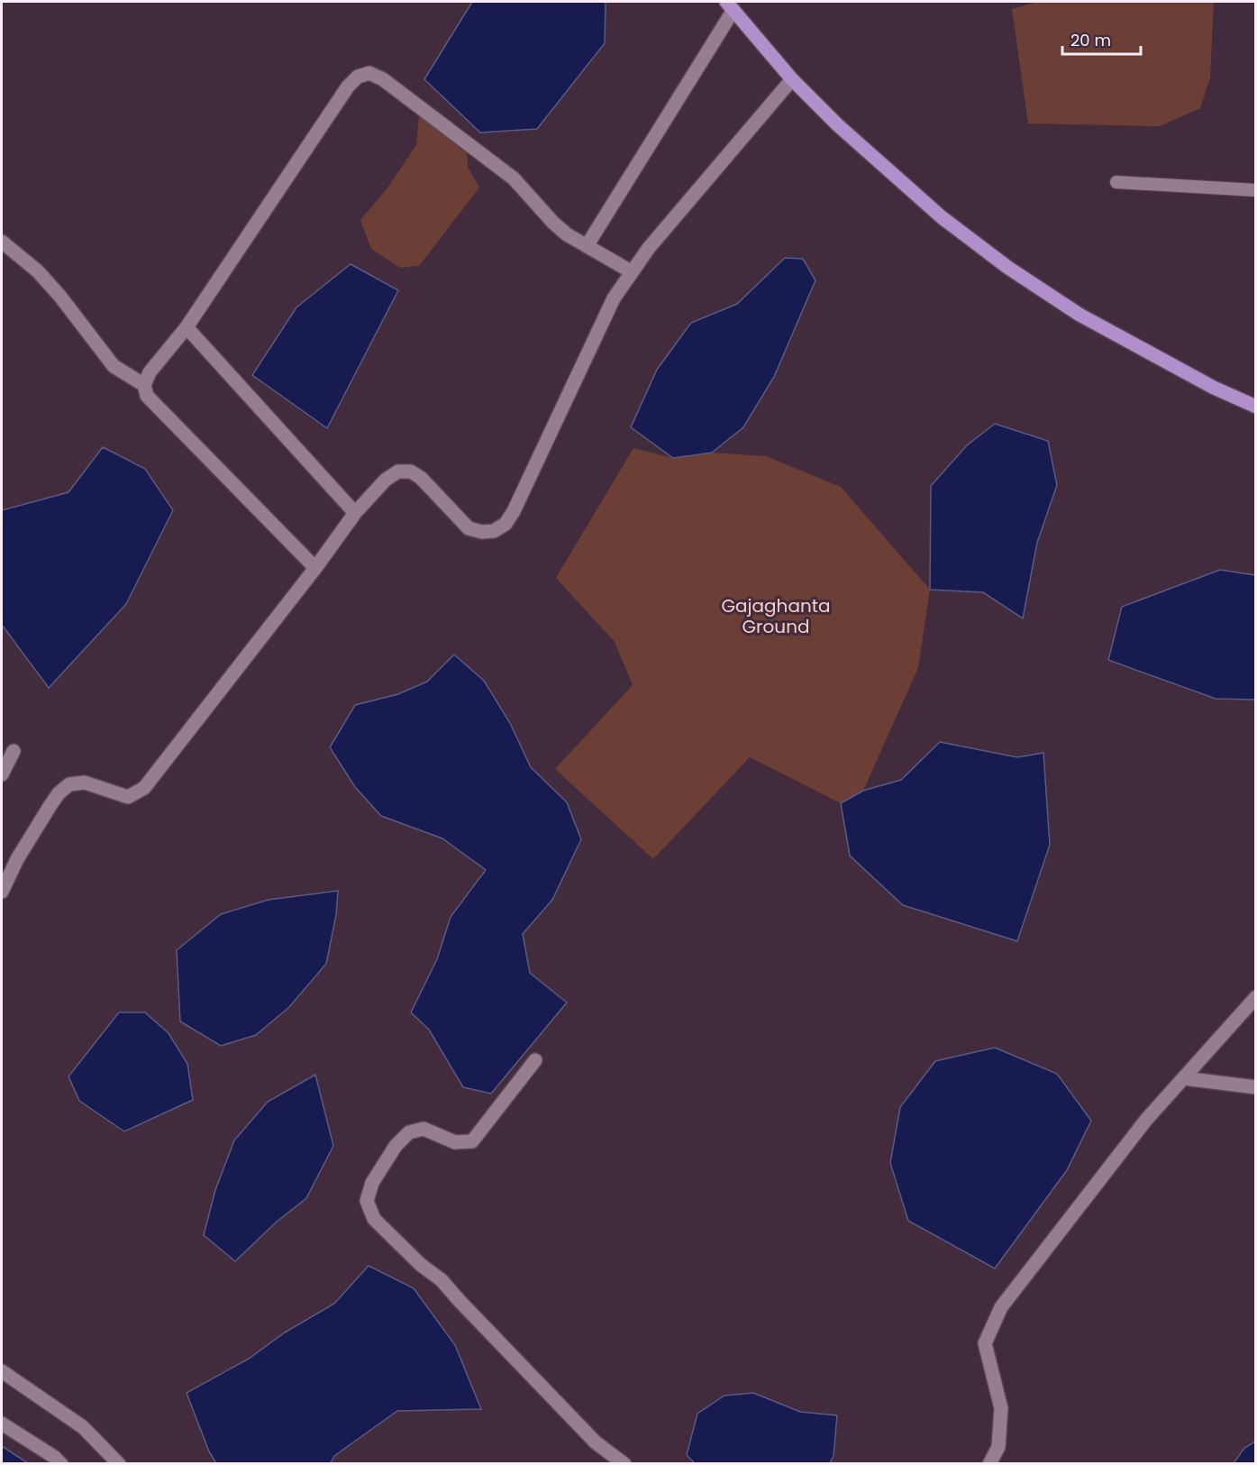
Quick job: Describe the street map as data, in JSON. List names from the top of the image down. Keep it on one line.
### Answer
{"parks":["Gajaghanta Ground"],"scale_bar":"20 m"}
